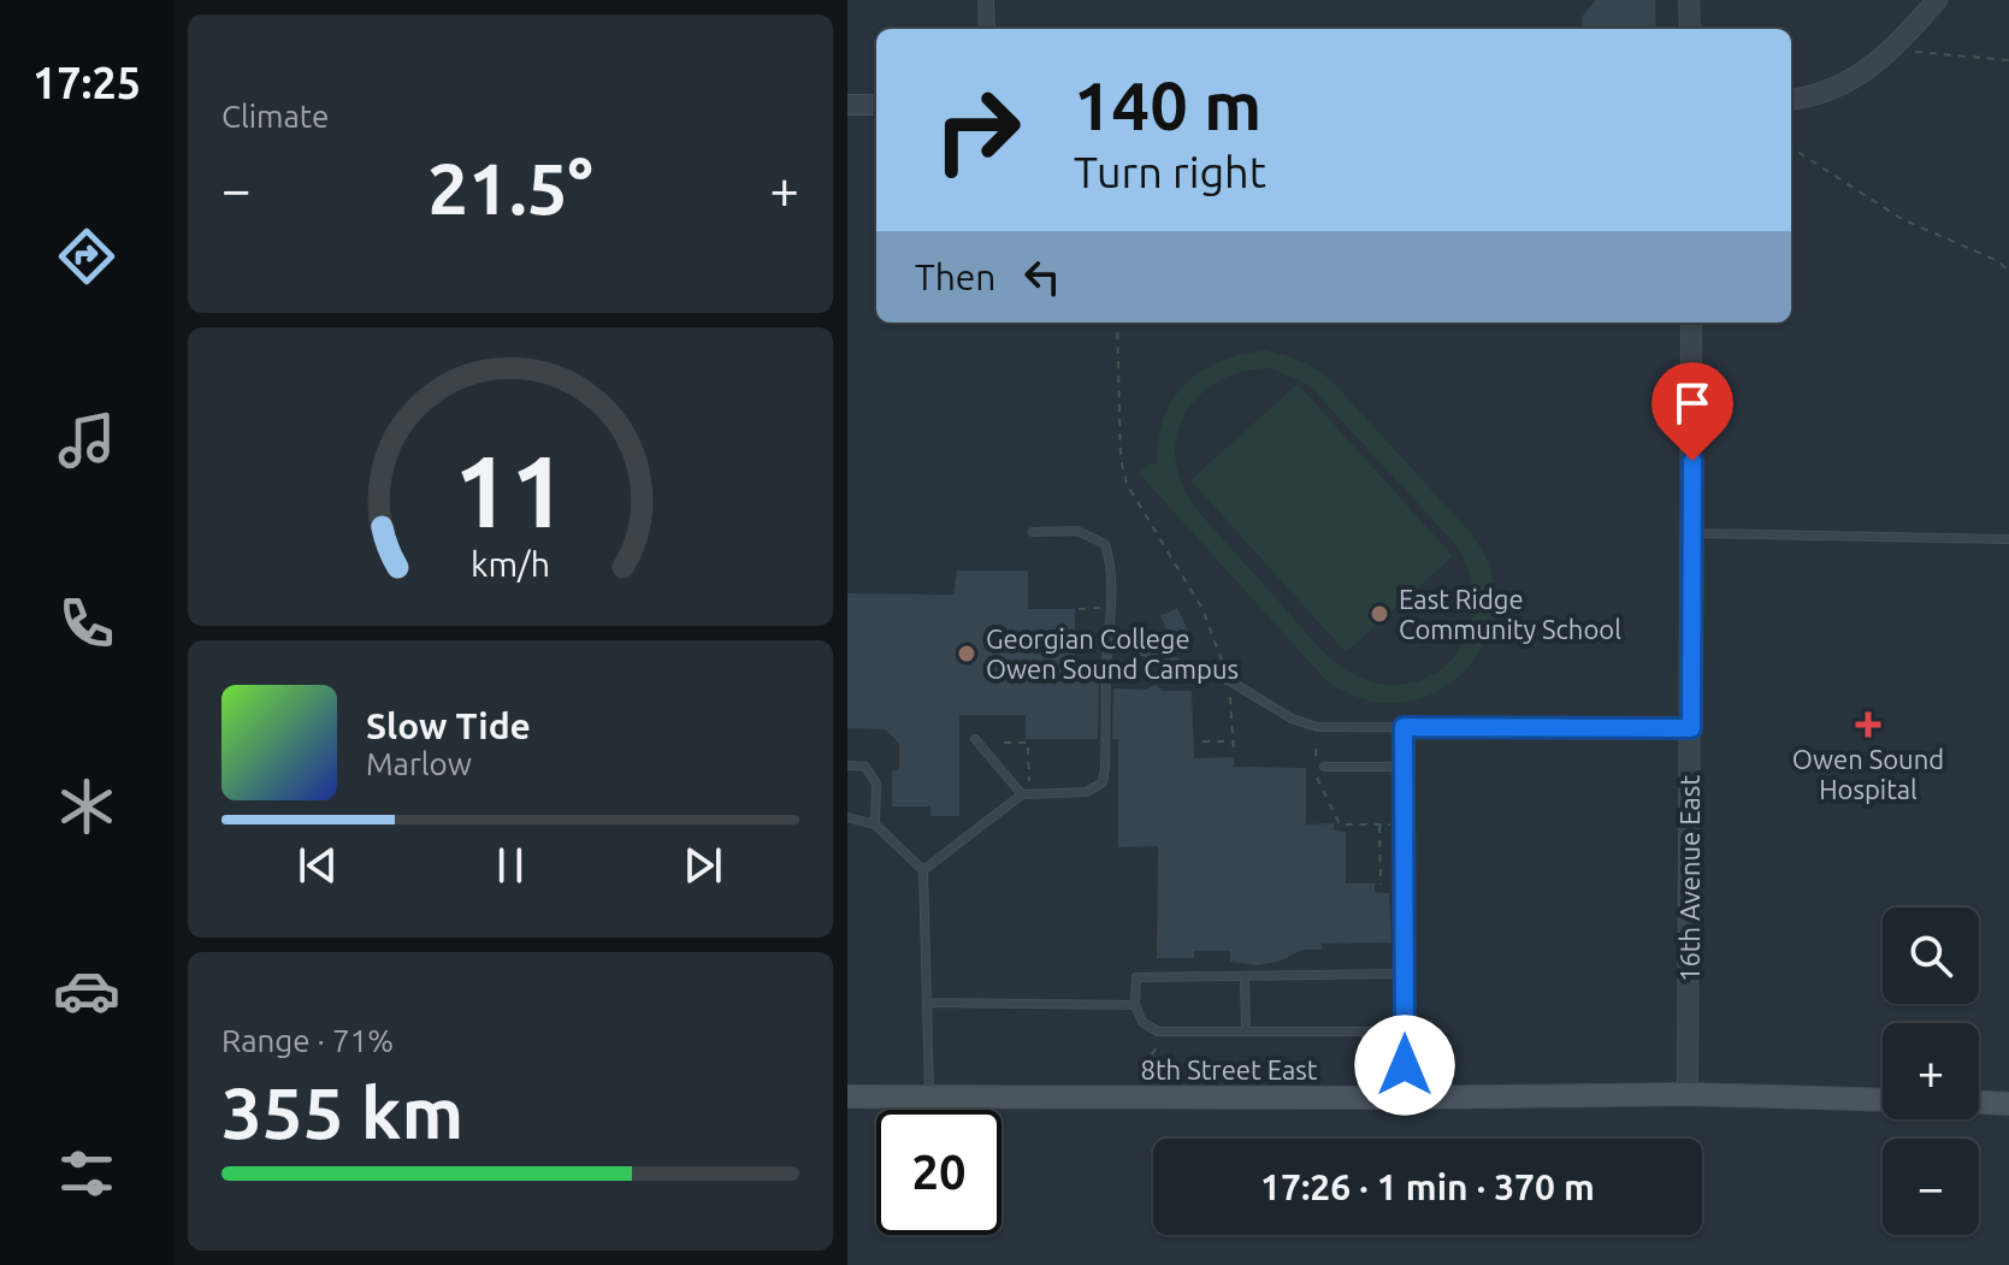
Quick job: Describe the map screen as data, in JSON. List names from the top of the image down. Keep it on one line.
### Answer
{"streets":{"main road":["8th Street East"],"street":["16th Avenue East"]},"crossings":[["16th Avenue East","8th Street East"]],"places":{"other":["East Ridge Community School","Georgian College Owen Sound Campus"],"health":["Owen Sound Hospital"]},"page":{"tabs":"17:25","tile":["Climate",["Range · 71%","355 km"]],"turn":["140 m","Turn right"],"heat":["−","21.5°","+"],"then":"Then","song":["Slow Tide","Marlow"],"map_buttons":["+","−"],"limit":"20","trip":"17:26 · 1 min · 370 m","gauge":["11","km/h"]}}
